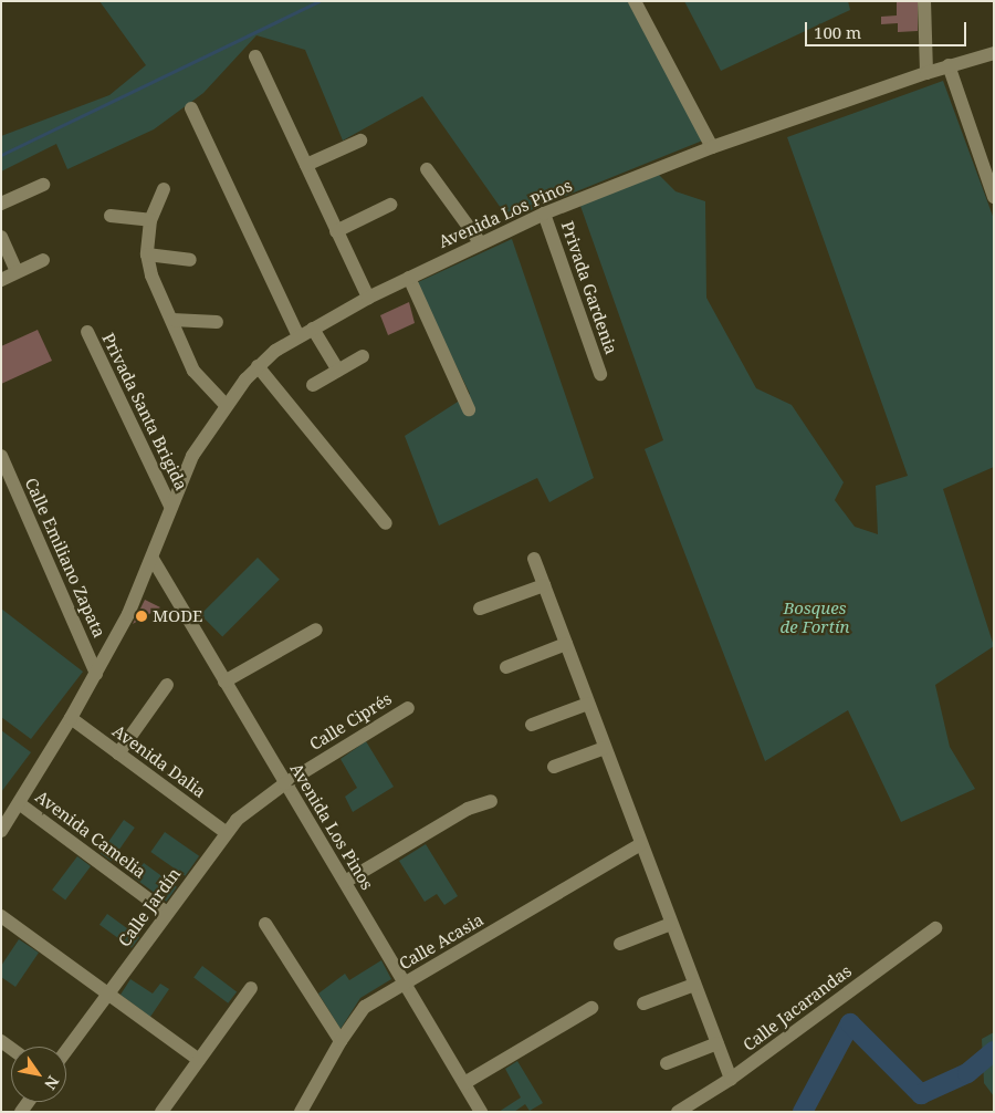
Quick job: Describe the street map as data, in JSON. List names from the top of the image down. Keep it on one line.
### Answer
{"streets":{"street":["Avenida Los Pinos","Privada Gardenia","Privada Santa Brigida","Calle Emiliano Zapata","Calle Ciprés","Avenida Dalia","Avenida Camelia","Calle Jardín","Calle Acasia","Calle Jacarandas"]},"crossings":[["Avenida Los Pinos","Privada Gardenia"],["Avenida Los Pinos","Privada Santa Brigida"],["Avenida Los Pinos","Calle Emiliano Zapata"],["Avenida Los Pinos","Calle Ciprés"],["Avenida Los Pinos","Avenida Dalia"],["Avenida Los Pinos","Avenida Camelia"],["Avenida Los Pinos","Calle Jardín"],["Avenida Los Pinos","Calle Acasia"],["Calle Ciprés","Calle Jardín"],["Avenida Dalia","Calle Jardín"],["Avenida Camelia","Calle Jardín"]],"parks":["Bosques de Fortín"],"places":["MODE"],"scale_bar":"100 m","north":"bottom right"}
